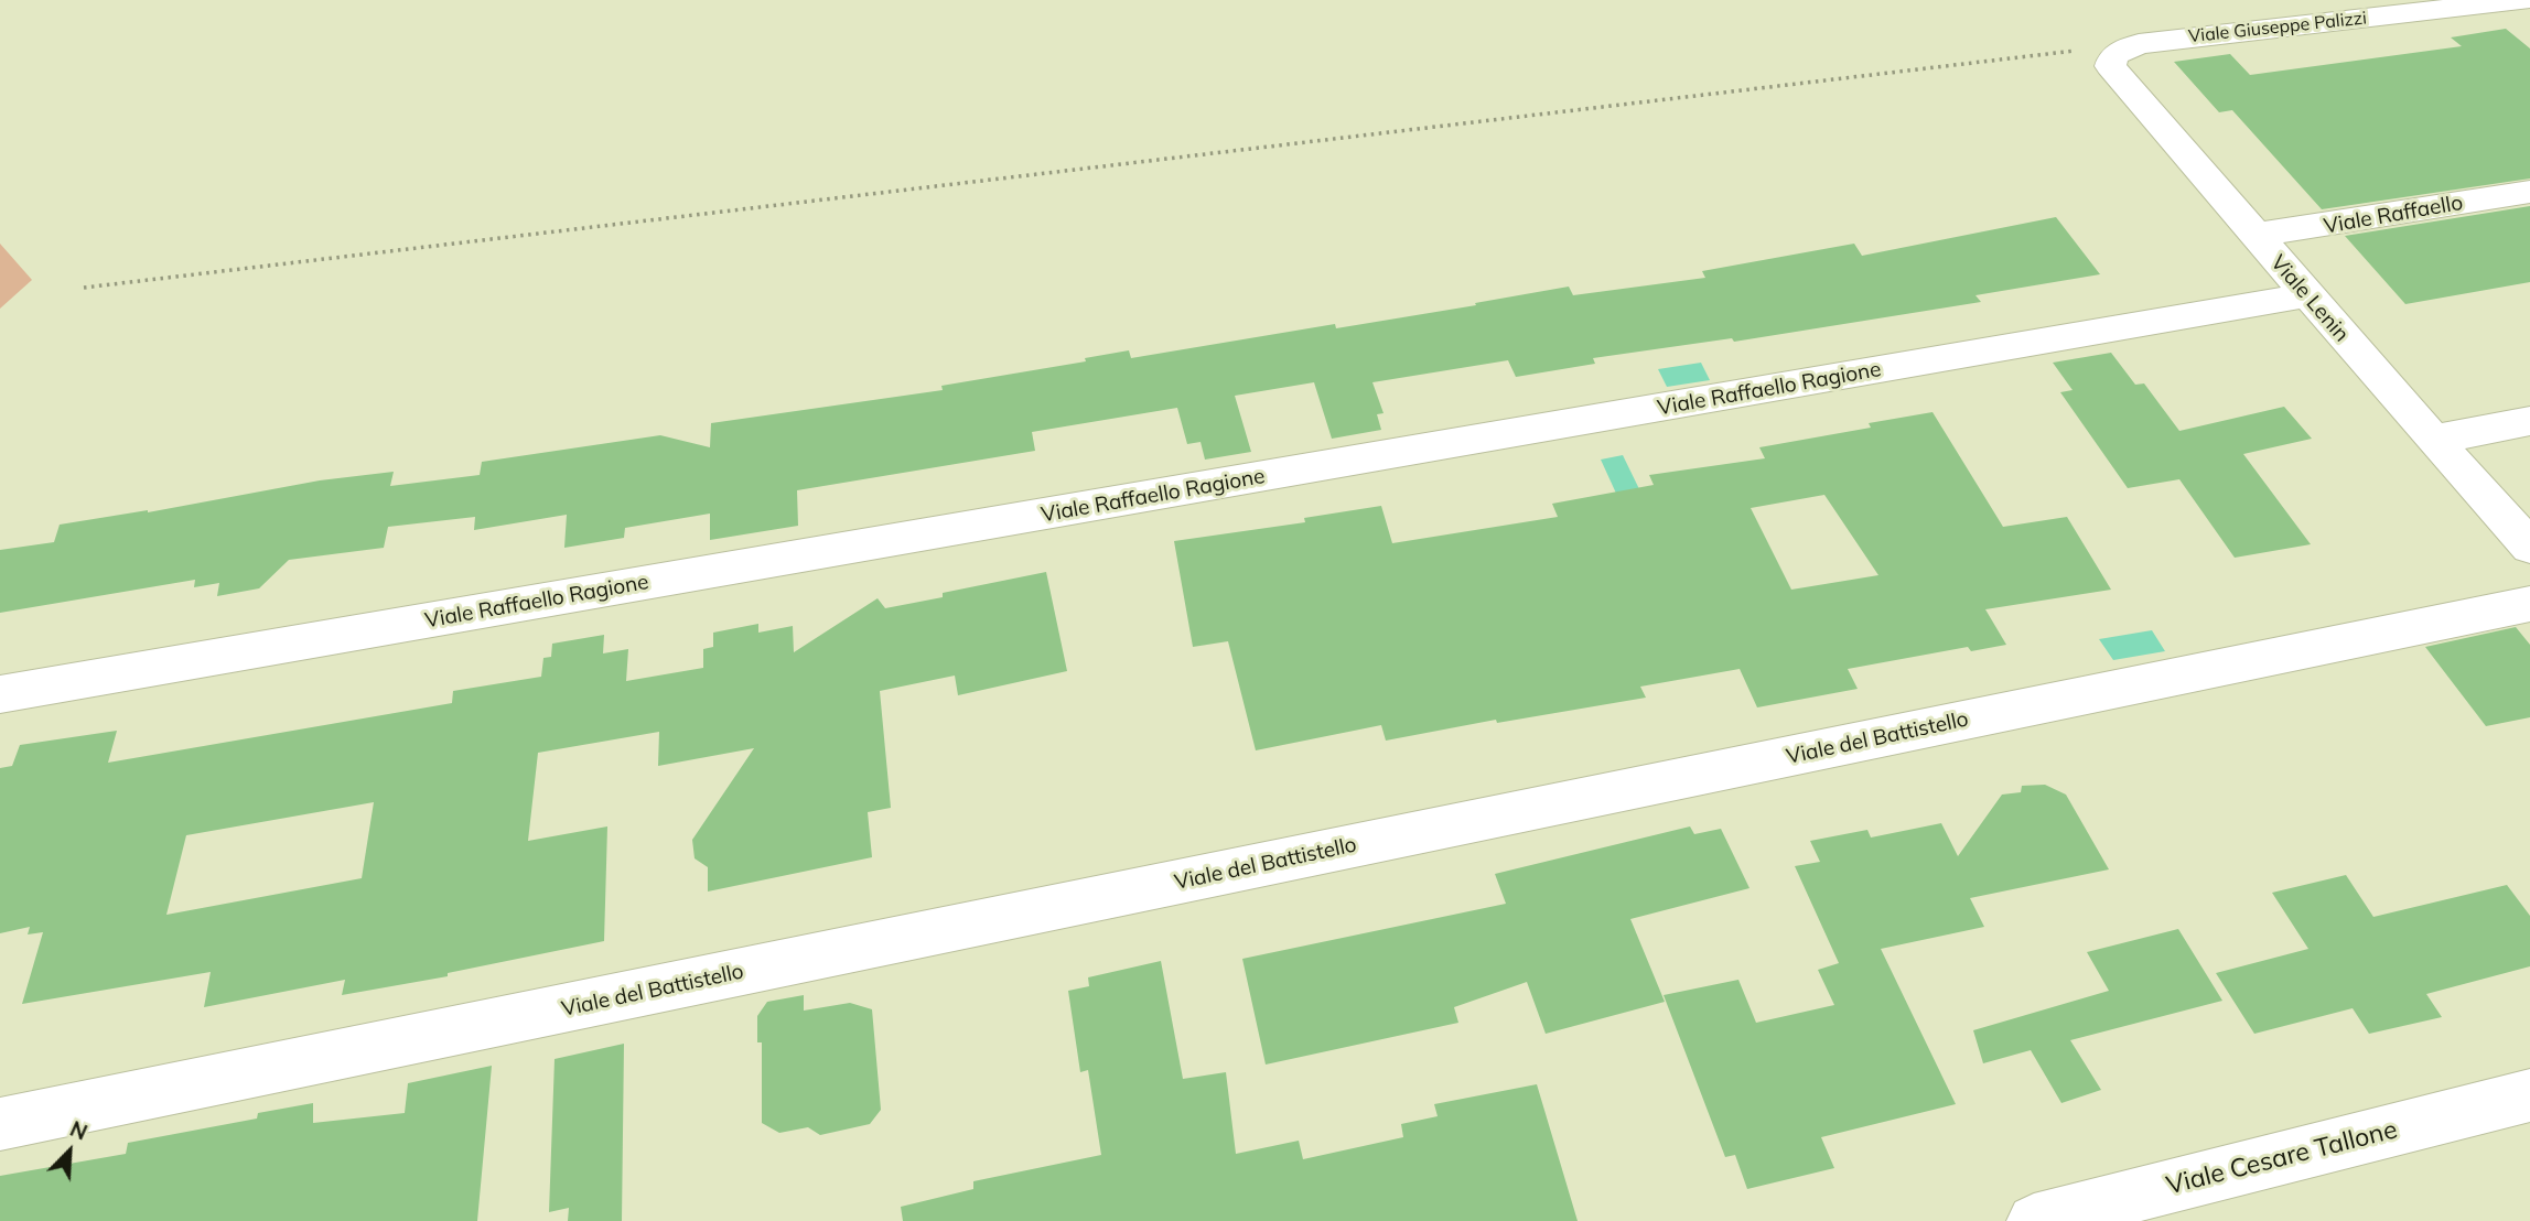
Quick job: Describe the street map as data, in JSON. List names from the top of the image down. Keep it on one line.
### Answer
{"streets":{"street":["Viale Giuseppe Palizzi","Viale Raffaello","Viale Lenin","Viale Raffaello Ragione","Viale del Battistello","Viale Cesare Tallone"]},"crossings":[["Viale Giuseppe Palizzi","Viale Lenin"],["Viale Raffaello","Viale Lenin"],["Viale Lenin","Viale Raffaello Ragione"]],"north":"top right"}
